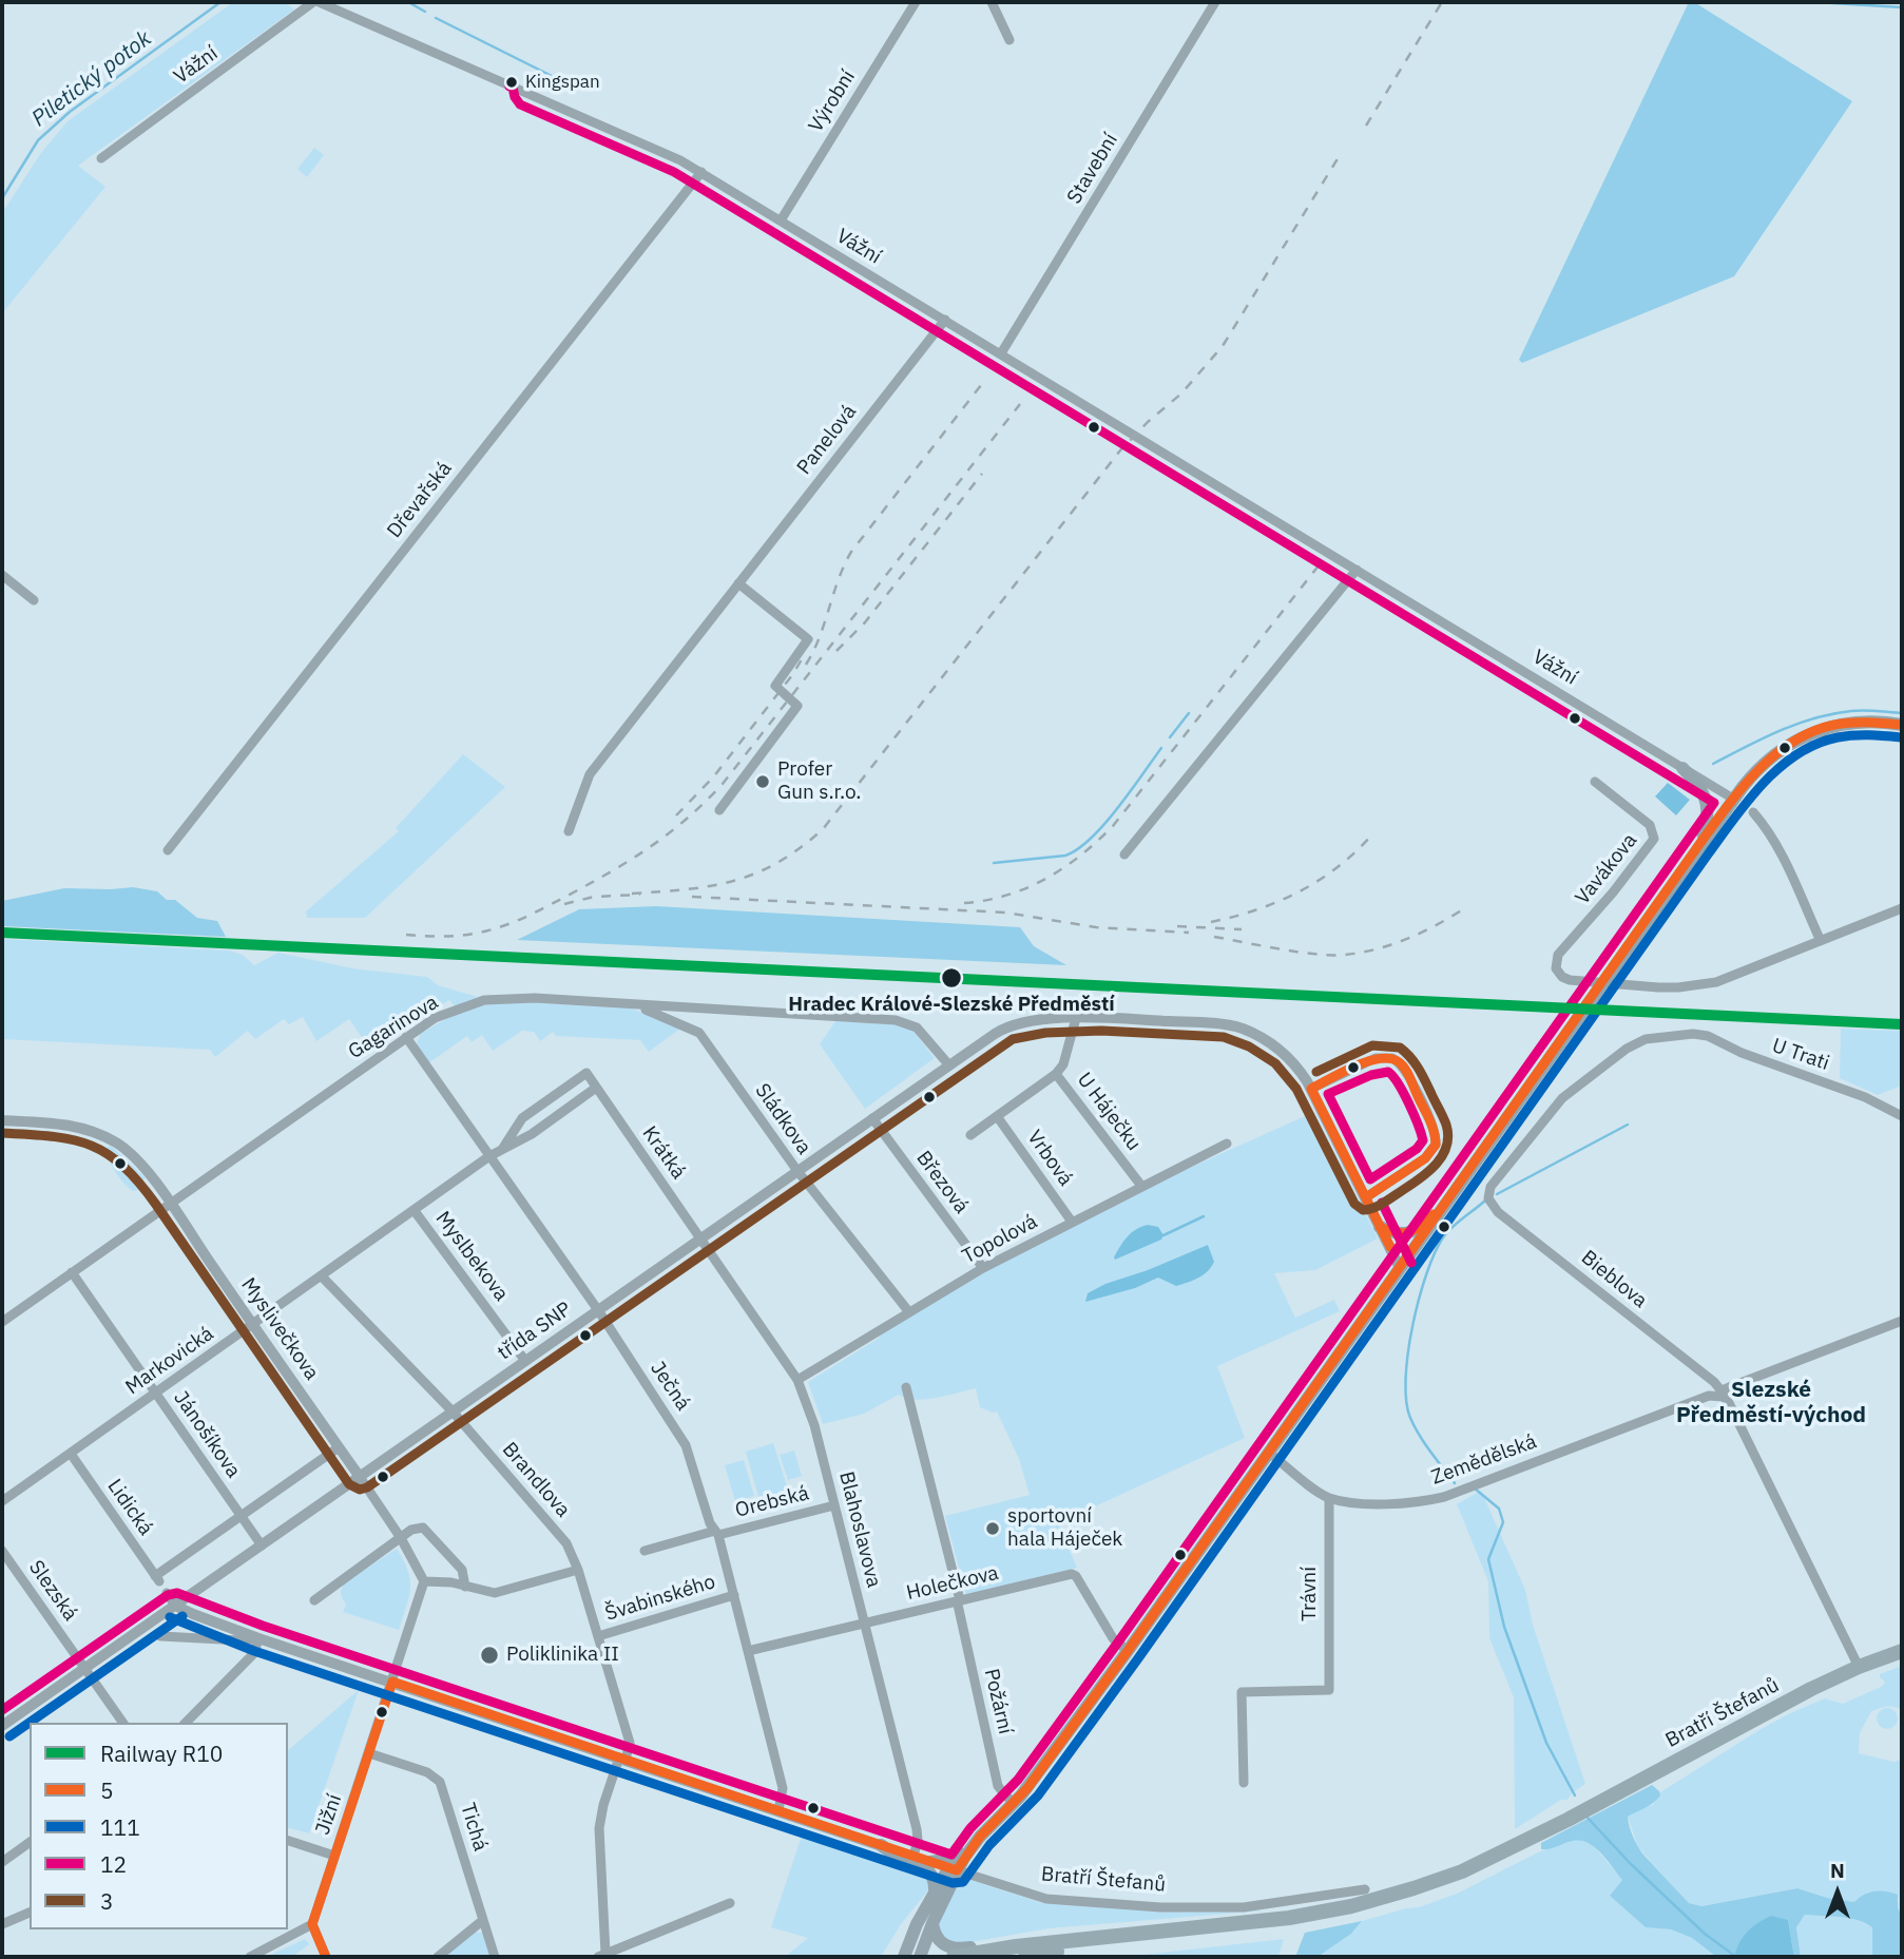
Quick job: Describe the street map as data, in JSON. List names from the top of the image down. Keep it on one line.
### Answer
{"streets":{"main road":["Bratří Štefanů"],"street":["Vážní","Výrobní","Stavební","Panelová","Dřevařská","Vavákova","Gagarinova","U Trati","U Háječku","Sládkova","Krátká","Vrbová","Březová","Topolová","Myslbekova","Bieblova","Myslivečkova","třída SNP","Markovická","Ječná","Jánošíkova","Zemědělská","Brandlova","Orebská","Lidická","Blahoslavova","Holečkova","Slezská","Trávní","Švabinského","Požární","Jižní","Tichá"]},"crossings":[["Vážní","Výrobní"],["Vážní","Stavební"],["Vážní","Panelová"],["Vážní","Dřevařská"],["Gagarinova","Sládkova"],["Gagarinova","Myslivečkova"],["Gagarinova","třída SNP"],["Gagarinova","Ječná"],["Gagarinova","Jánošíkova"],["U Trati","Bieblova"],["U Háječku","Topolová"],["U Háječku","třída SNP"],["Sládkova","Topolová"],["Sládkova","třída SNP"],["Krátká","třída SNP"],["Krátká","Markovická"],["Krátká","Blahoslavova"],["Vrbová","Topolová"],["Březová","Topolová"],["Březová","třída SNP"],["Topolová","Blahoslavova"],["Myslbekova","třída SNP"],["Myslbekova","Markovická"],["Bieblova","Zemědělská"],["Bieblova","Bratří Štefanů"],["Myslivečkova","třída SNP"],["Myslivečkova","Markovická"],["třída SNP","Ječná"],["třída SNP","Jánošíkova"],["třída SNP","Brandlova"],["třída SNP","Blahoslavova"],["třída SNP","Slezská"],["třída SNP","Bratří Štefanů"],["Markovická","Ječná"],["Markovická","Jánošíkova"],["Markovická","Brandlova"],["Markovická","Lidická"],["Ječná","Orebská"],["Ječná","Holečkova"],["Ječná","Švabinského"],["Ječná","Bratří Štefanů"],["Jánošíkova","Lidická"],["Zemědělská","Trávní"],["Brandlova","Švabinského"],["Brandlova","Bratří Štefanů"],["Orebská","Blahoslavova"],["Blahoslavova","Holečkova"],["Blahoslavova","Bratří Štefanů"],["Holečkova","Požární"],["Bratří Štefanů","Jižní"],["Jižní","Tichá"]],"districts":["Slezské Předměstí-východ"],"water":["Piletický potok"],"places":["Kingspan","Profer Gun s.r.o.","Hradec Králové-Slezské Předměstí","sportovní hala Háječek","Poliklinika II"],"lines":["transit line 12","transit line 5","transit line 111","rail line R10","transit line 3"],"legend":["Railway R10","5","111","12","3"],"north":"top"}
